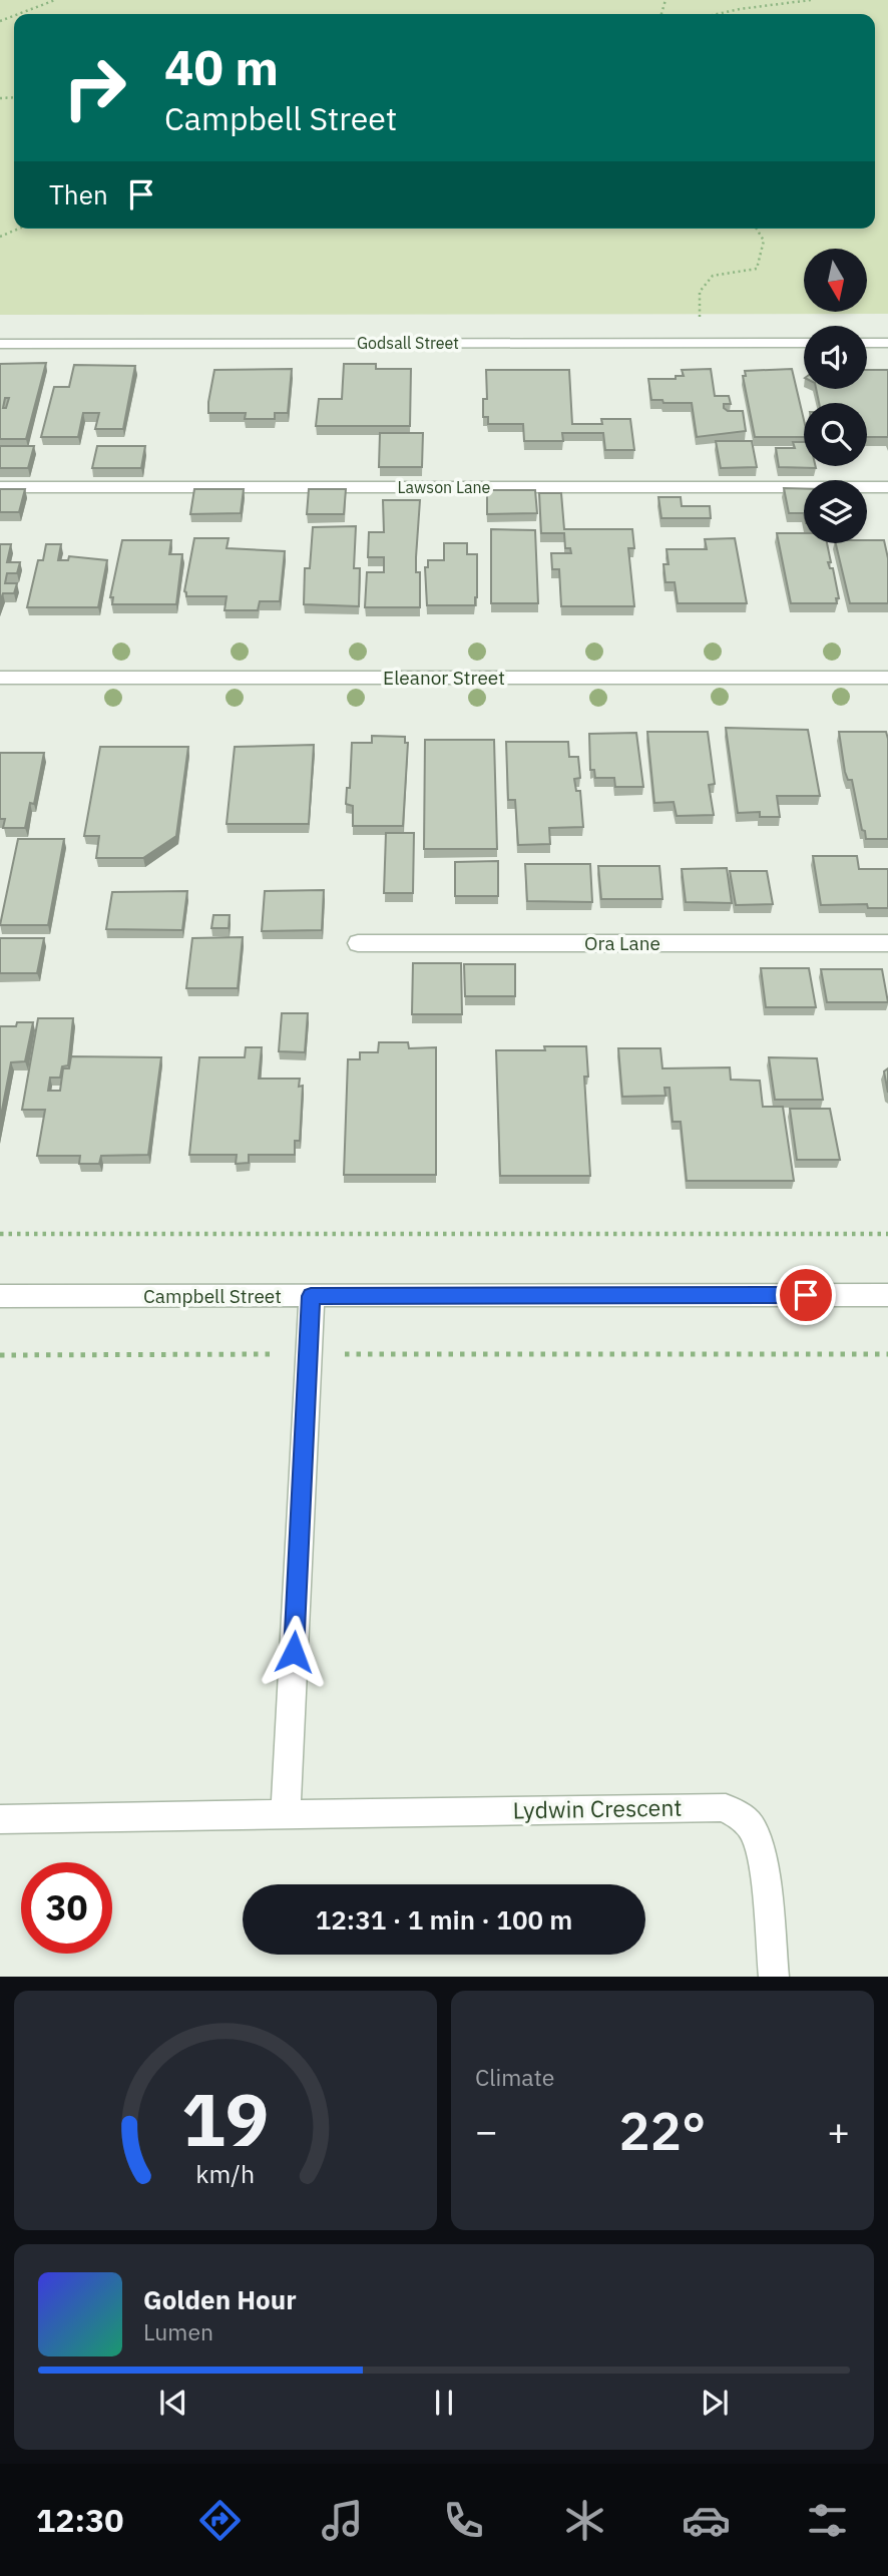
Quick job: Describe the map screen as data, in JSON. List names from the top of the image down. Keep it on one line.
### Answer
{"streets":{"street":["Godsall Street","Lawson Lane","Eleanor Street","Ora Lane","Campbell Street","Lydwin Crescent"]},"north":"bottom","page":{"turn":["40 m","Campbell Street"],"then":"Then","limit":"30","trip":"12:31 · 1 min · 100 m","tile":"Climate","heat":["−","22°","+"],"song":["Golden Hour","Lumen"],"tabs":"12:30","gauge":["19","km/h"]}}
